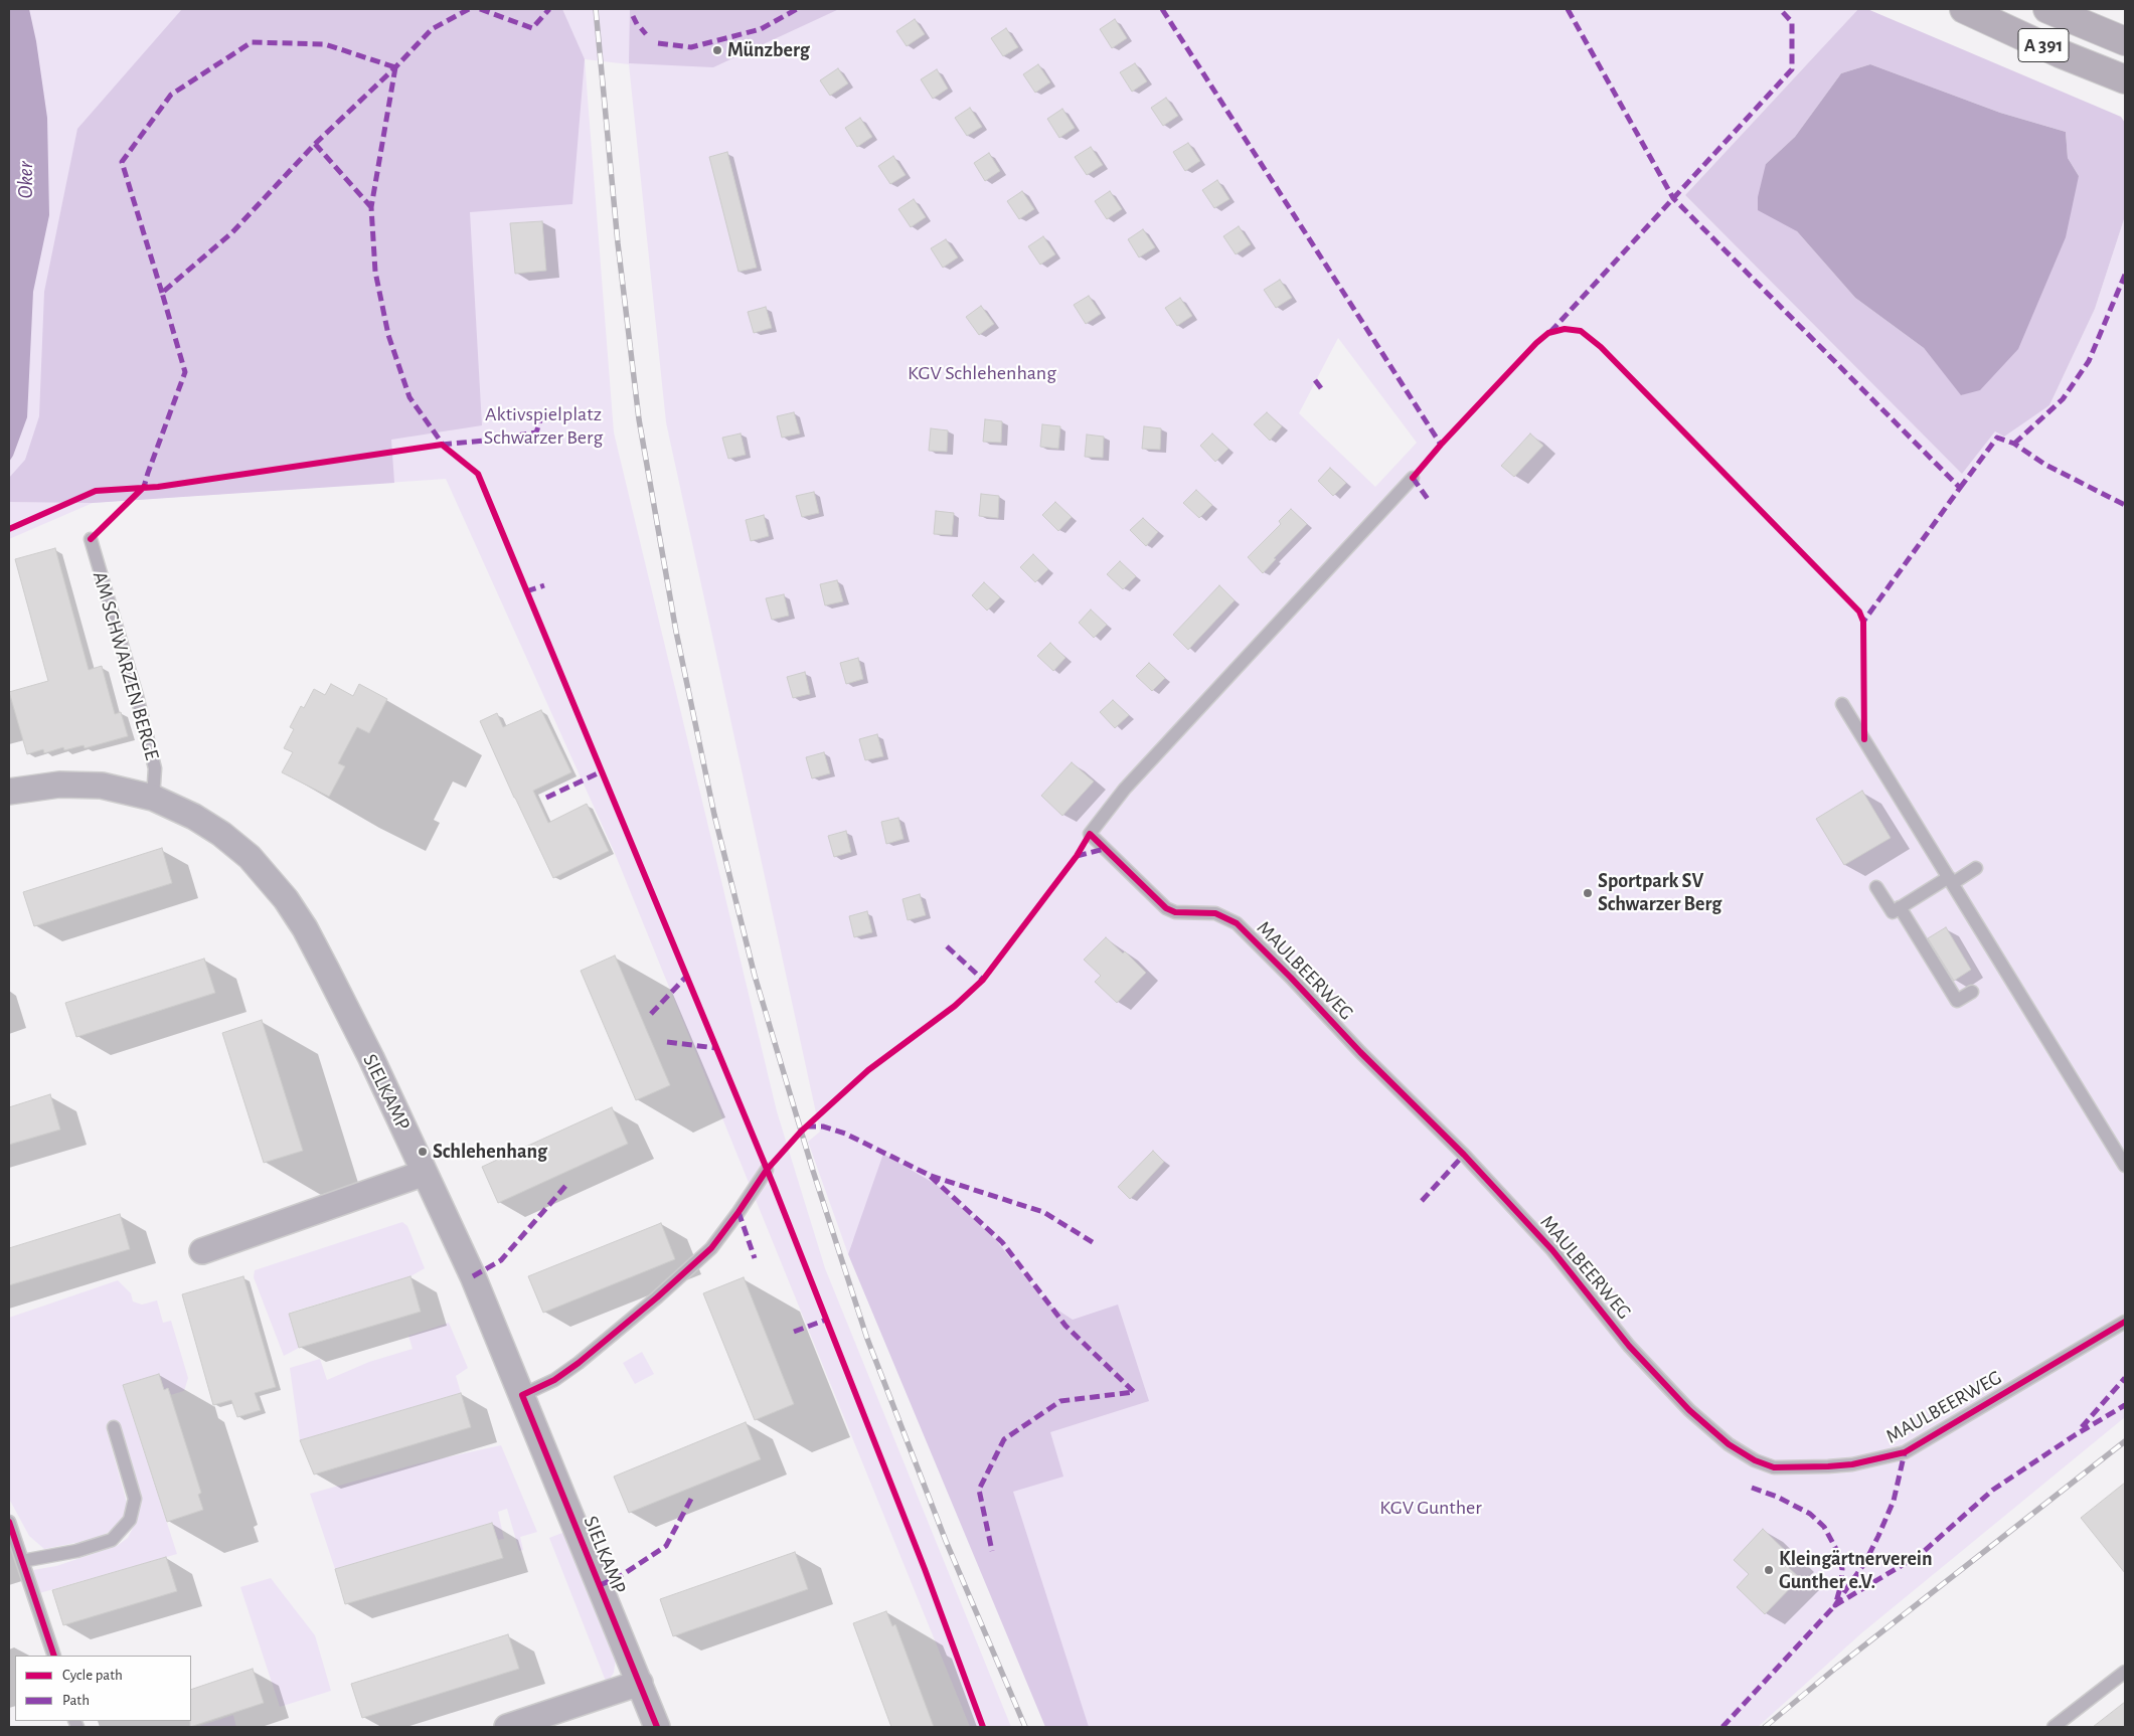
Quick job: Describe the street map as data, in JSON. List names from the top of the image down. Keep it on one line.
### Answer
{"streets":{"highway":["A 391"],"street":["AM SCHWARZEN BERGE","SIELKAMP"],"lane":["MAULBEERWEG"]},"crossings":[["AM SCHWARZEN BERGE","SIELKAMP"]],"water":["Oker"],"parks":["KGV Schlehenhang","Aktivspielplatz Schwarzer Berg","KGV Gunther"],"places":["Münzberg","Sportpark SV Schwarzer Berg","Schlehenhang","Kleingärtnerverein Gunther e.V."],"legend":["Cycle path","Path"]}
